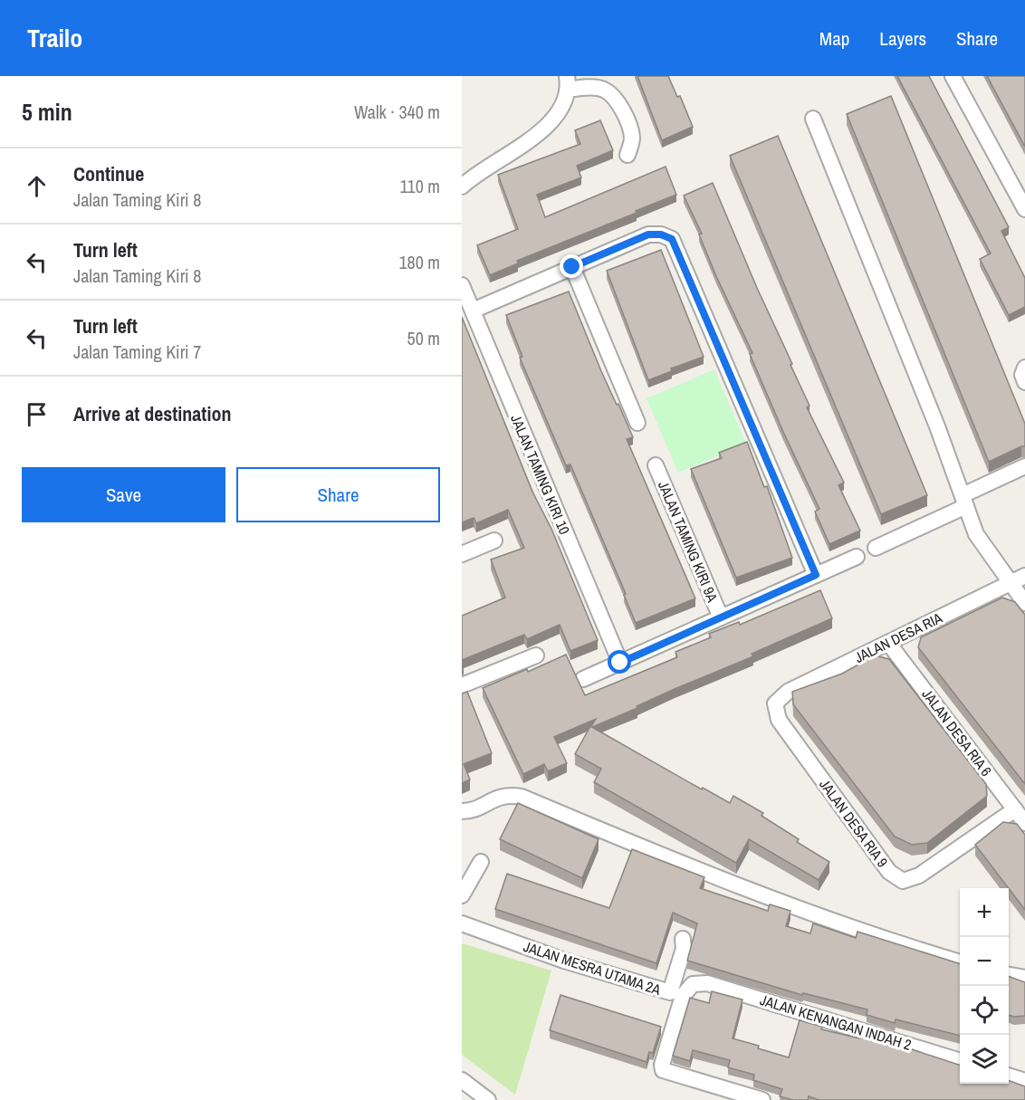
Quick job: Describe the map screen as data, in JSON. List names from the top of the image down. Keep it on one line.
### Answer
{"streets":{"street":["JALAN TAMING KIRI 10","JALAN TAMING KIRI 9A","JALAN DESA RIA","JALAN DESA RIA 6","JALAN DESA RIA 9","JALAN MESRA UTAMA 2A","JALAN KENANGAN INDAH 2"]},"crossings":[["JALAN DESA RIA","JALAN DESA RIA 6"],["JALAN DESA RIA","JALAN DESA RIA 9"],["JALAN DESA RIA 6","JALAN DESA RIA 9"]],"page":{"header":"Trailo","nav":["Map","Layers","Share"],"heading":["5 min","Walk · 340 m"],"list":[["Continue","Jalan Taming Kiri 8","110 m"],["Turn left","Jalan Taming Kiri 8","180 m"],["Turn left","Jalan Taming Kiri 7","50 m"],"Arrive at destination"],"buttons":["Save","Share"],"map_buttons":["+","−"]}}
